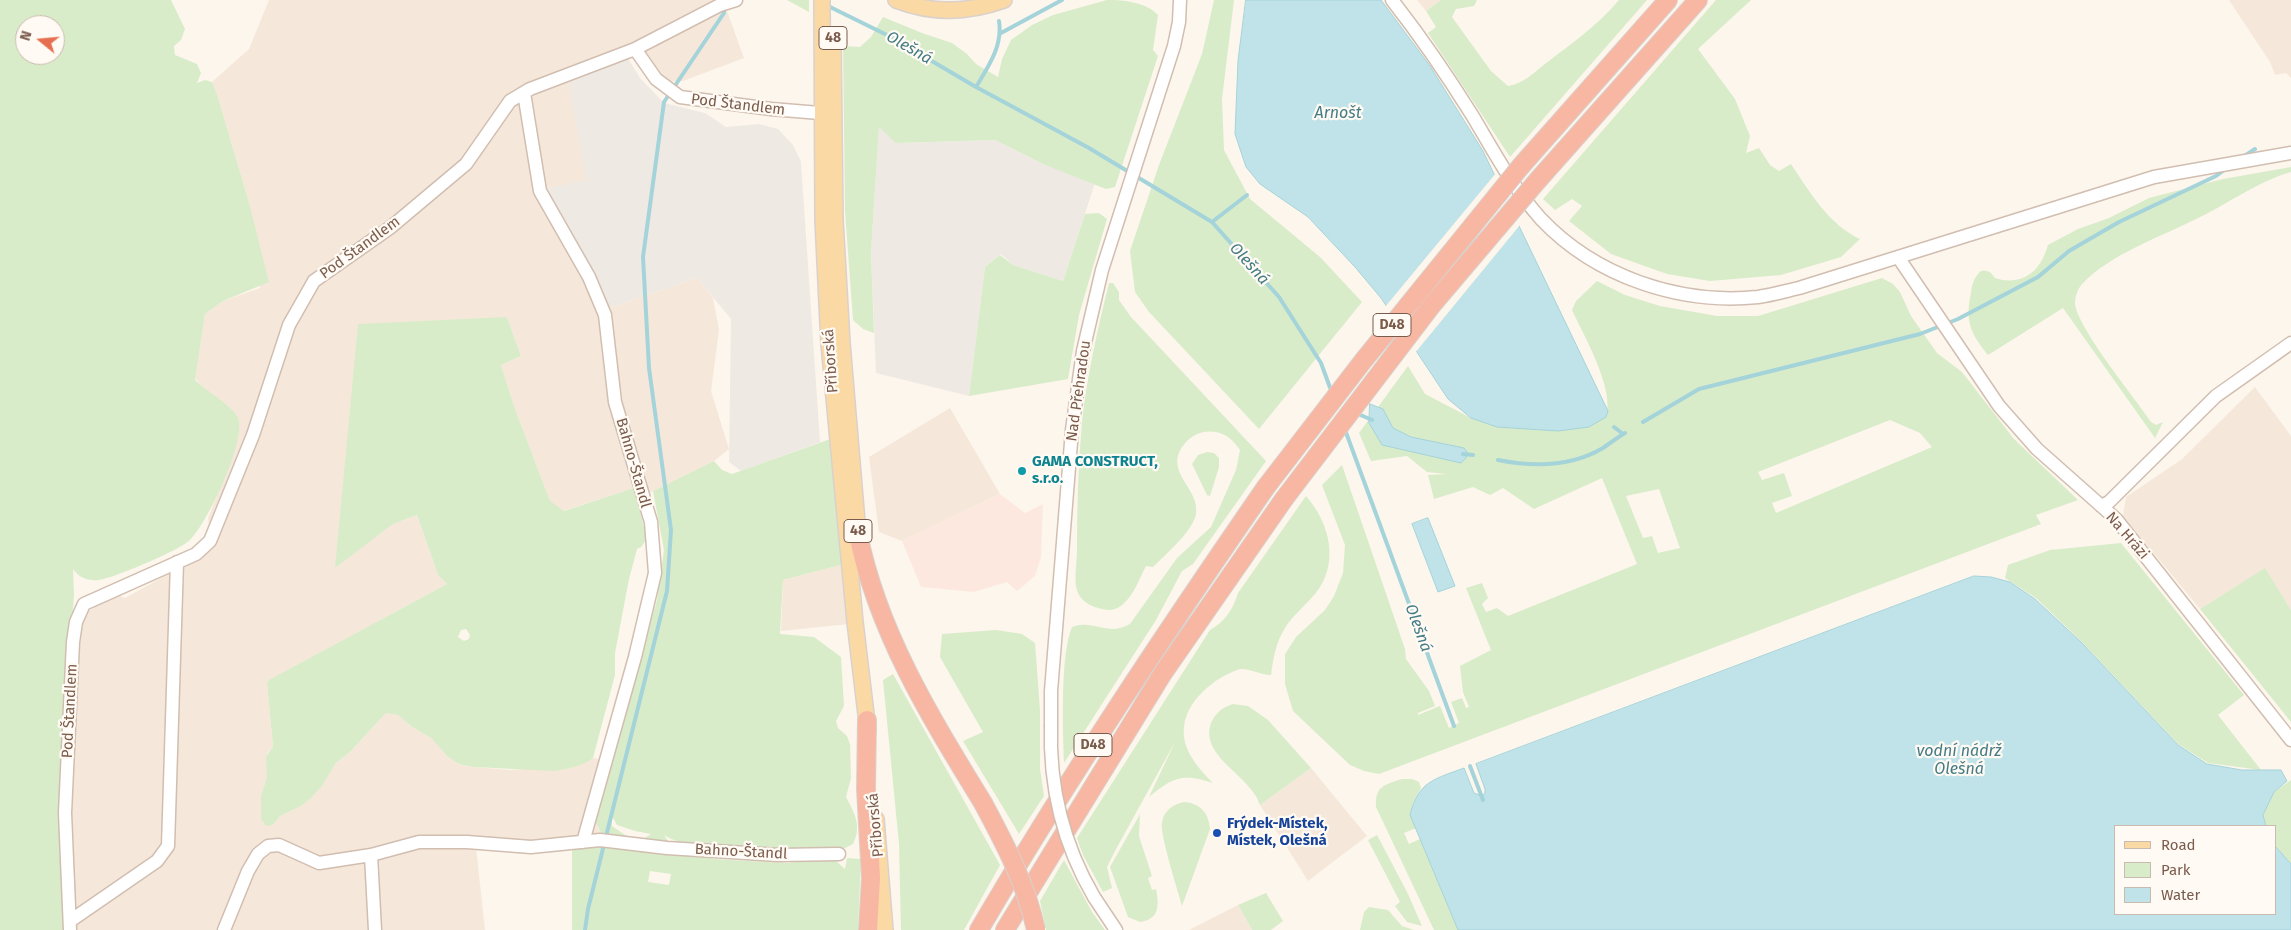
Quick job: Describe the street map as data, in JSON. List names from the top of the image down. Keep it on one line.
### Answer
{"streets":{"highway":["48","D48"],"main road":["Příborská"],"street":["Pod Štandlem","Nad Přehradou","Bahno-Štandl","Na Hrázi"]},"crossings":[["48","Příborská"],["Pod Štandlem","Příborská"],["Pod Štandlem","Bahno-Štandl"]],"water":["Olešná","Arnošt","vodní nádrž Olešná"],"places":["GAMA CONSTRUCT, s.r.o.","Frýdek-Místek, Místek, Olešná"],"legend":["Road","Park","Water"],"north":"left"}
